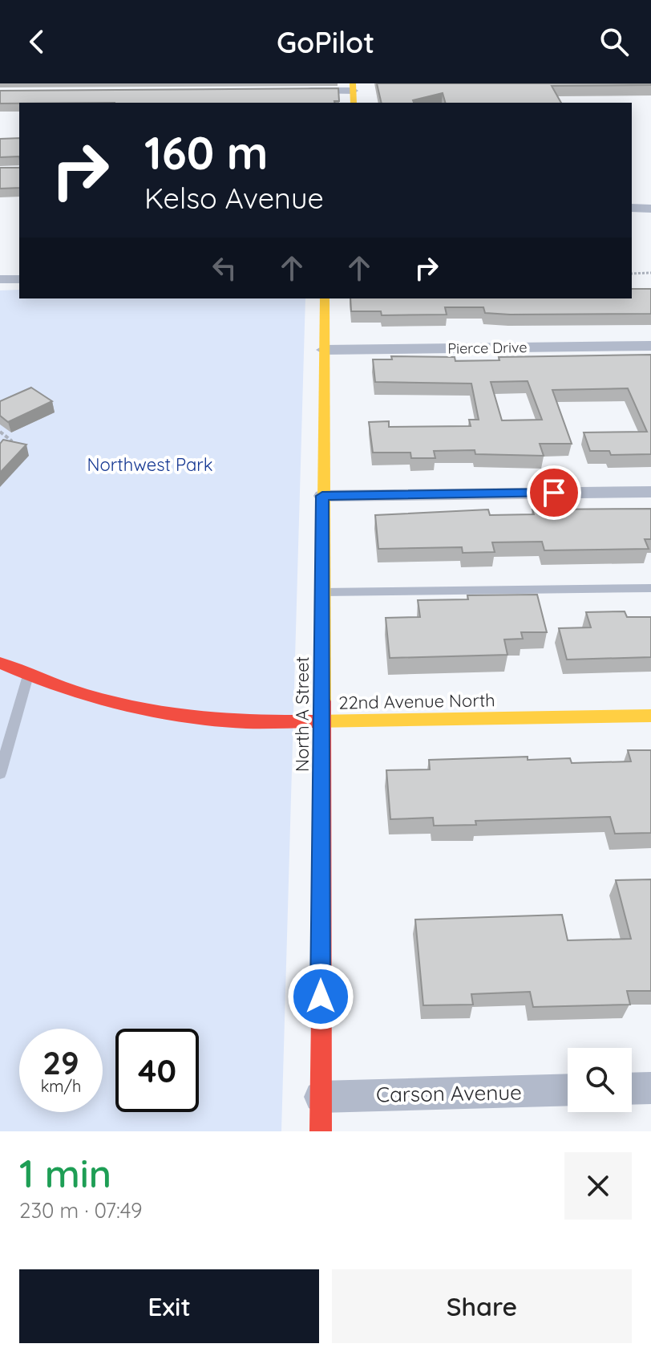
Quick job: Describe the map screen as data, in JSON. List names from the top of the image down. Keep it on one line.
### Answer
{"streets":{"street":["Pierce Drive","22nd Avenue North","North A Street","Carson Avenue"]},"crossings":[["Pierce Drive","North A Street"],["22nd Avenue North","North A Street"],["North A Street","Carson Avenue"]],"parks":["Northwest Park"],"page":{"header":"GoPilot","turn":["160 m","Kelso Avenue"],"speed":"29 km/h","limit":"40","heading":["1 min","230 m · 07:49"],"buttons":["Exit","Share"]}}
